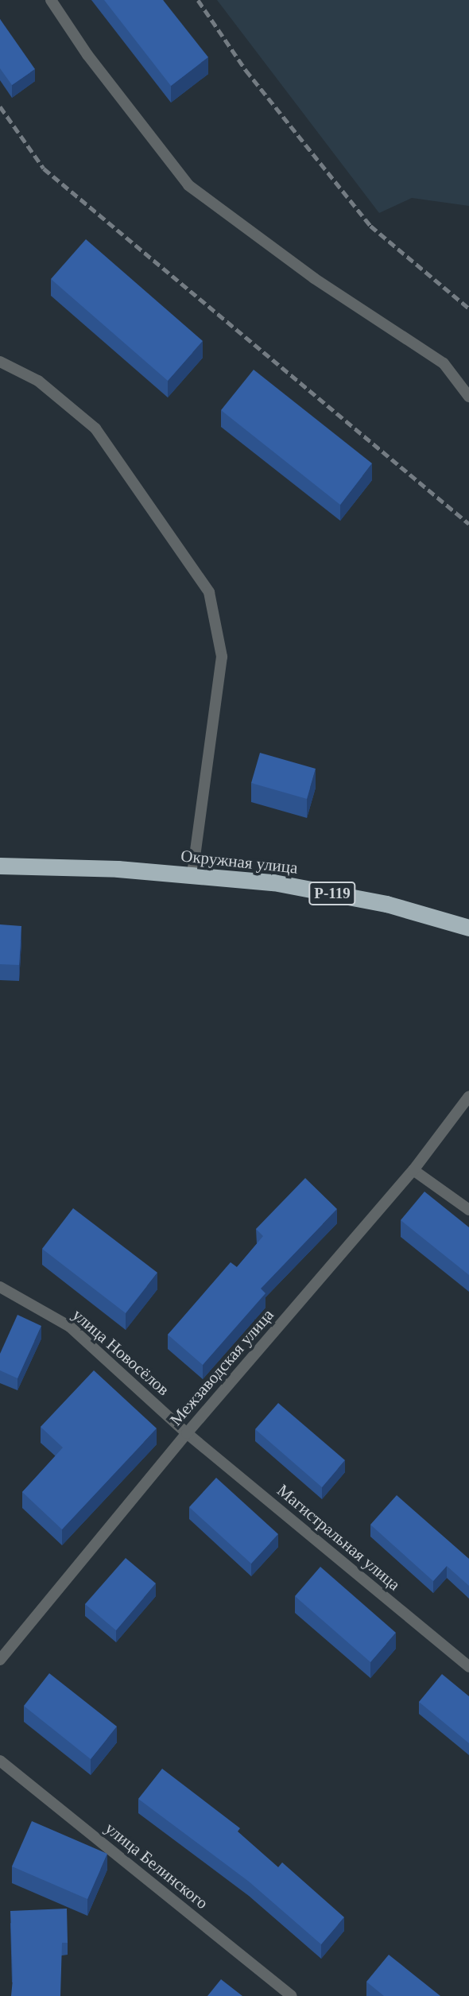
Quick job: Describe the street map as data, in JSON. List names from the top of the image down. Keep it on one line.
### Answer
{"streets":{"highway":["Окружная улица","Р-119"],"street":["улица Новосёлов","Межзаводская улица","Магистральная улица","улица Белинского"]},"crossings":[["улица Новосёлов","Межзаводская улица"],["улица Новосёлов","Магистральная улица"],["Межзаводская улица","Магистральная улица"]]}
